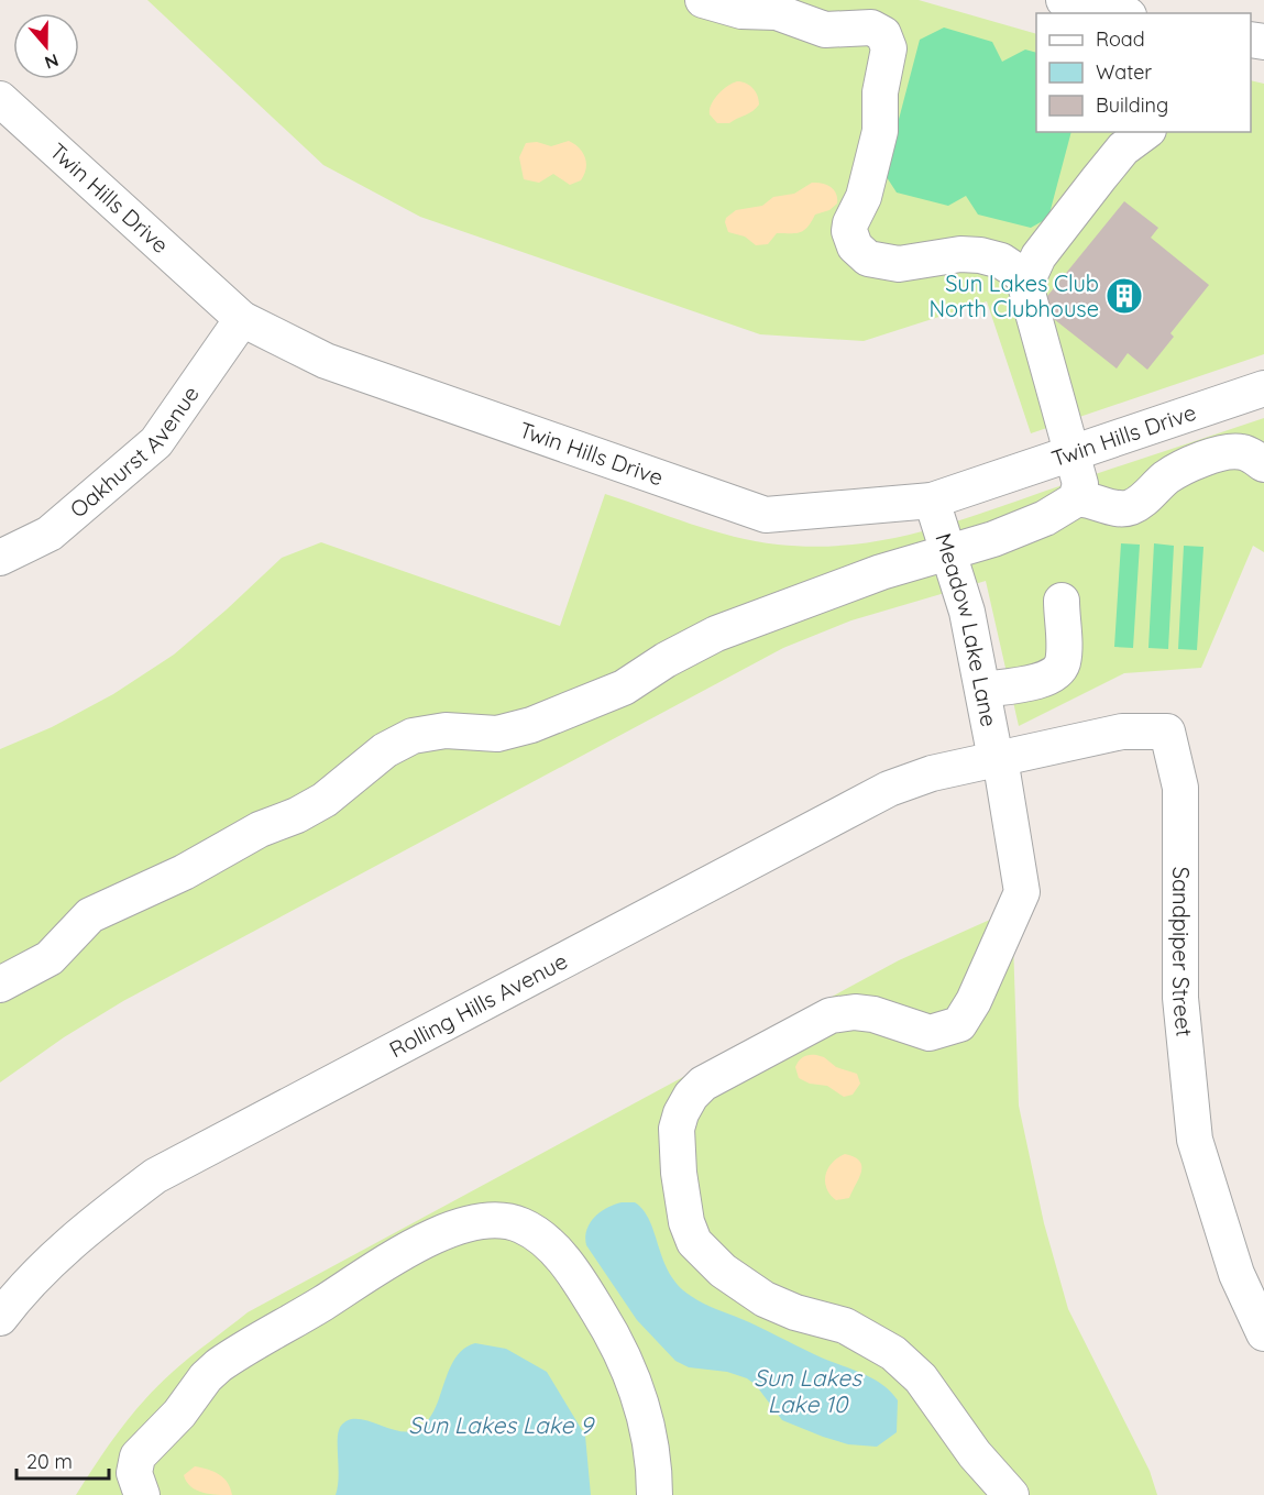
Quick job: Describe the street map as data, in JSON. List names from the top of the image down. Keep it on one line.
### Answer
{"streets":{"street":["Twin Hills Drive","Oakhurst Avenue","Meadow Lake Lane","Sandpiper Street","Rolling Hills Avenue"]},"crossings":[["Twin Hills Drive","Oakhurst Avenue"],["Twin Hills Drive","Meadow Lake Lane"],["Meadow Lake Lane","Sandpiper Street"],["Meadow Lake Lane","Rolling Hills Avenue"],["Sandpiper Street","Rolling Hills Avenue"]],"water":["Sun Lakes Lake 10","Sun Lakes Lake 9"],"places":{"building":["Sun Lakes Club North Clubhouse"]},"legend":["Road","Water","Building"],"scale_bar":"20 m","north":"bottom"}
